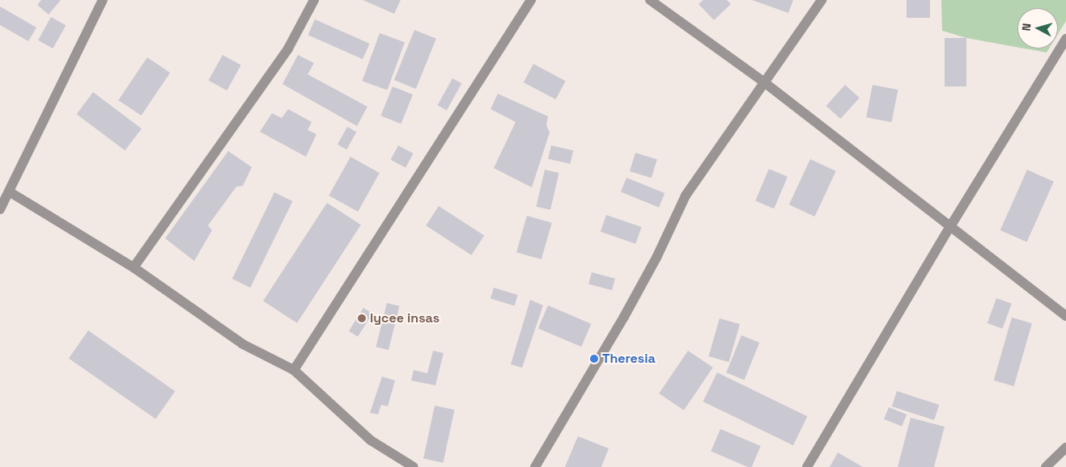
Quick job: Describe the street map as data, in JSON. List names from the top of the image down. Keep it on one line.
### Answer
{"places":["lycee insas","Theresia"],"north":"left"}
